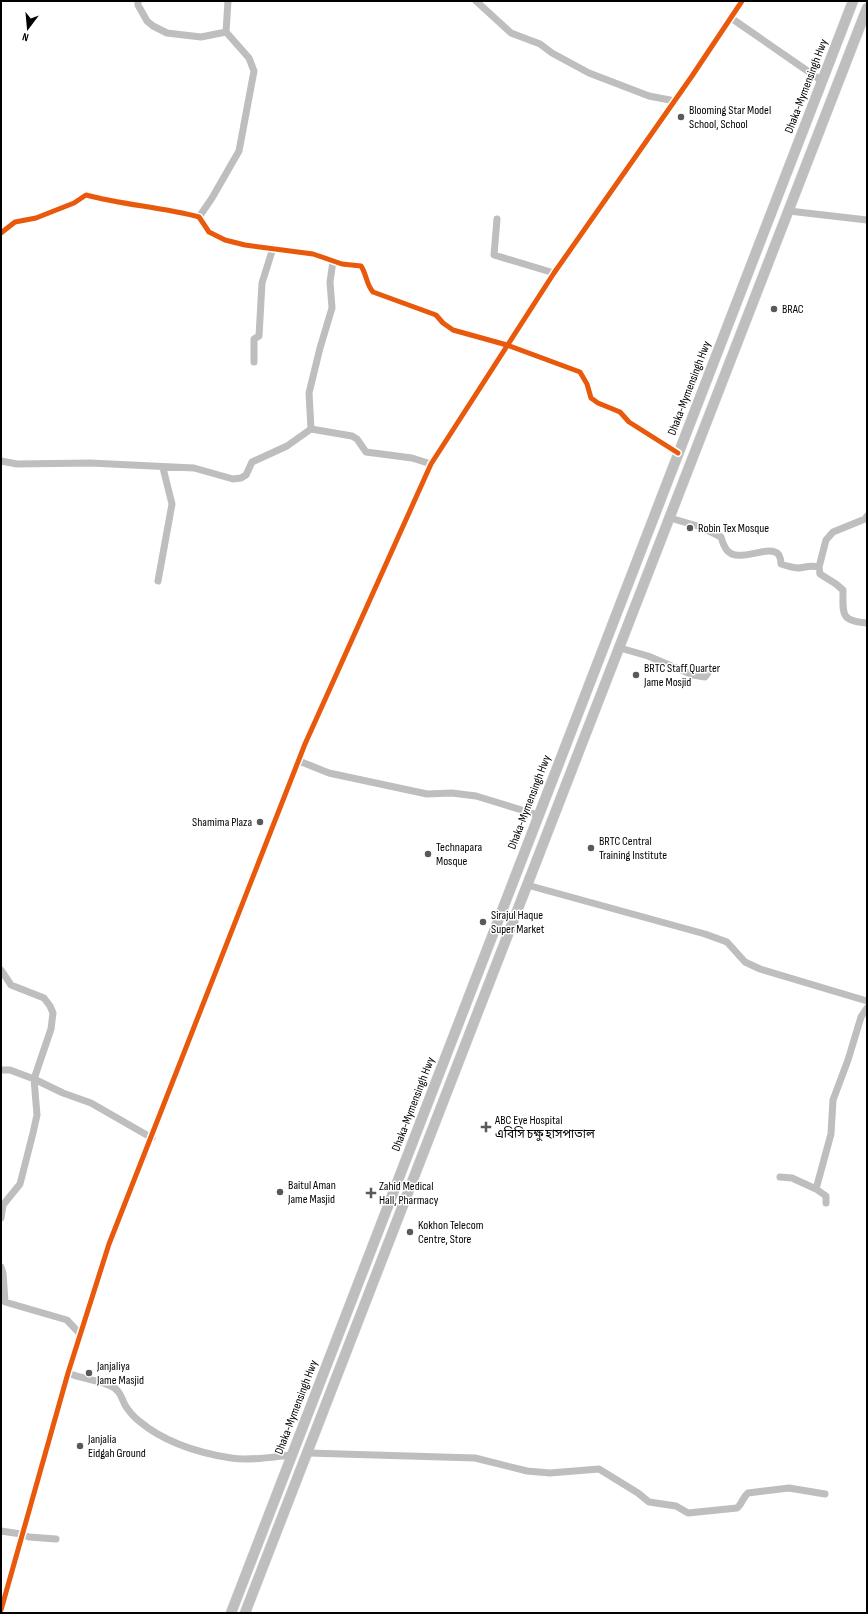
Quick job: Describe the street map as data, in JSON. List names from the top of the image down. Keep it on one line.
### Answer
{"streets":{"highway":["Dhaka-Mymensingh Hwy"]},"places":{"other":["Blooming Star Model School, School","BRAC","Robin Tex Mosque","BRTC Staff Quarter Jame Mosjid","Shamima Plaza","BRTC Central Training Institute","Technapara Mosque","Sirajul Haque Super Market","Baitul Aman Jame Masjid","Kokhon Telecom Centre, Store","Janjaliya Jame Masjid","Janjalia Eidgah Ground"],"health":["ABC Eye Hospital এবিসি চক্ষু হাসপাতাল","Zahid Medical Hall, Pharmacy"]},"north":"bottom"}
